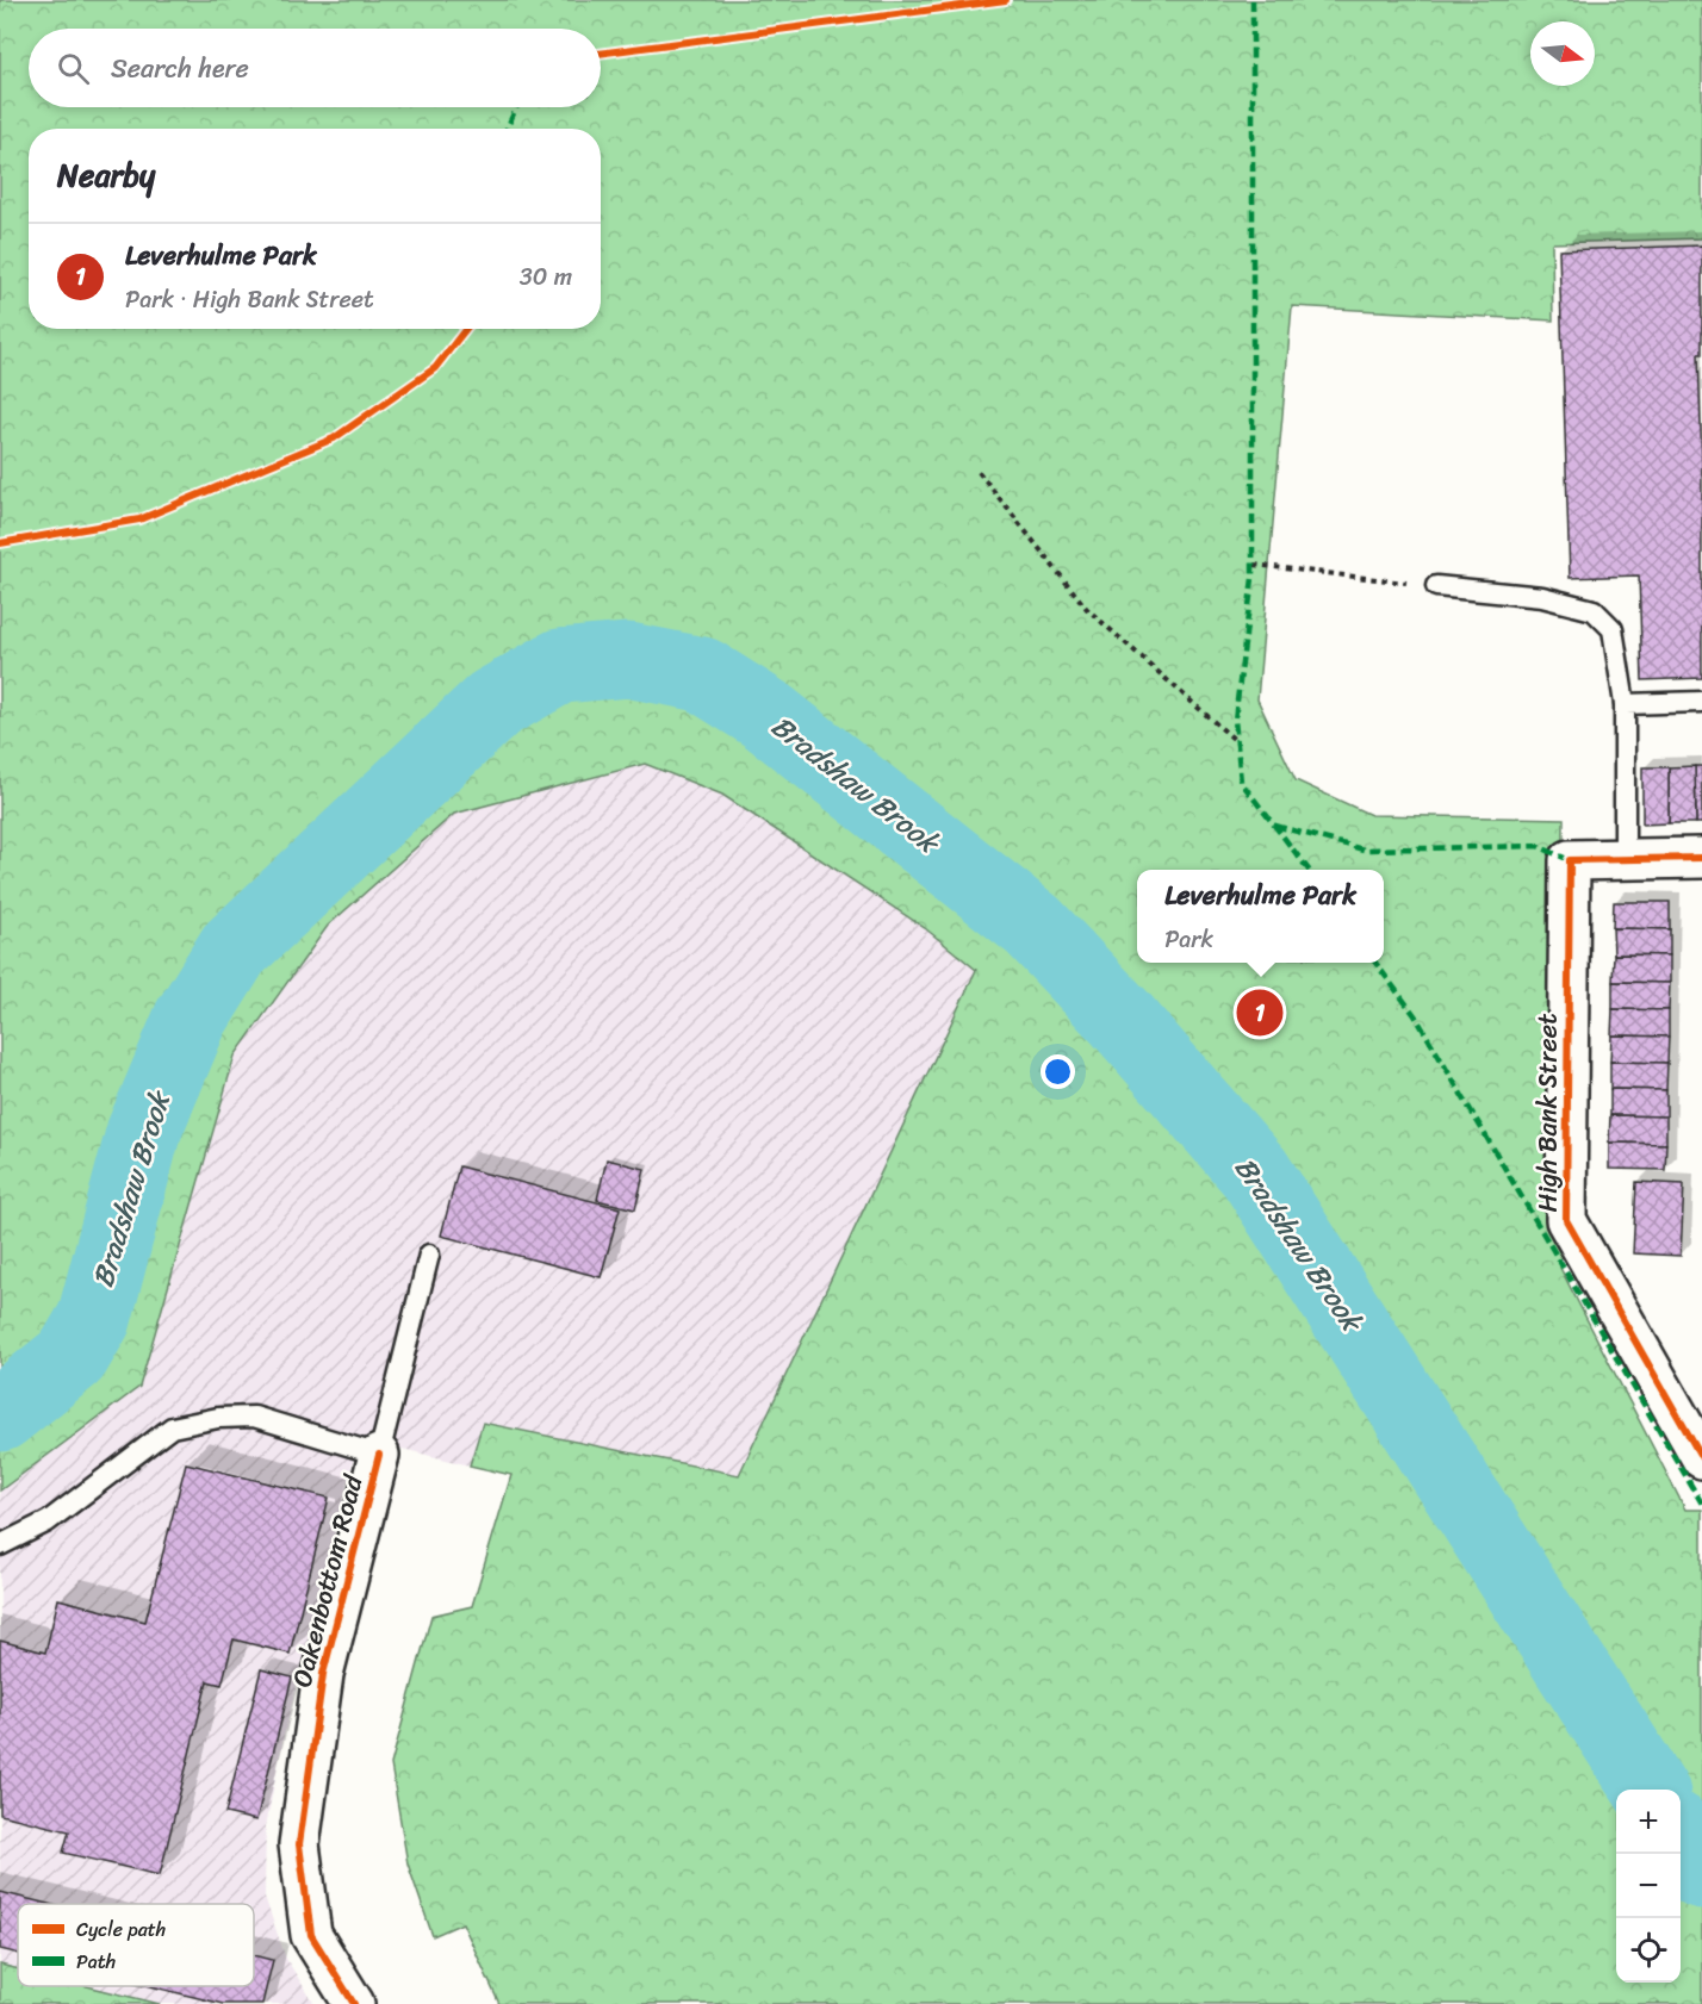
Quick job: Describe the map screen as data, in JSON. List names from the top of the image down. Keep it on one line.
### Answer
{"streets":{"street":["High Bank Street","Oakenbottom Road"]},"water":["Bradshaw Brook"],"legend":["Cycle path","Path"],"north":"right","page":{"search":"Search here","heading":"Nearby","list":[{"mark":"1","name":"Leverhulme Park","note":"Park · High Bank Street","value":"30 m"}],"popup":["Leverhulme Park","Park"],"pins":"1","map_buttons":["+","−"]}}
